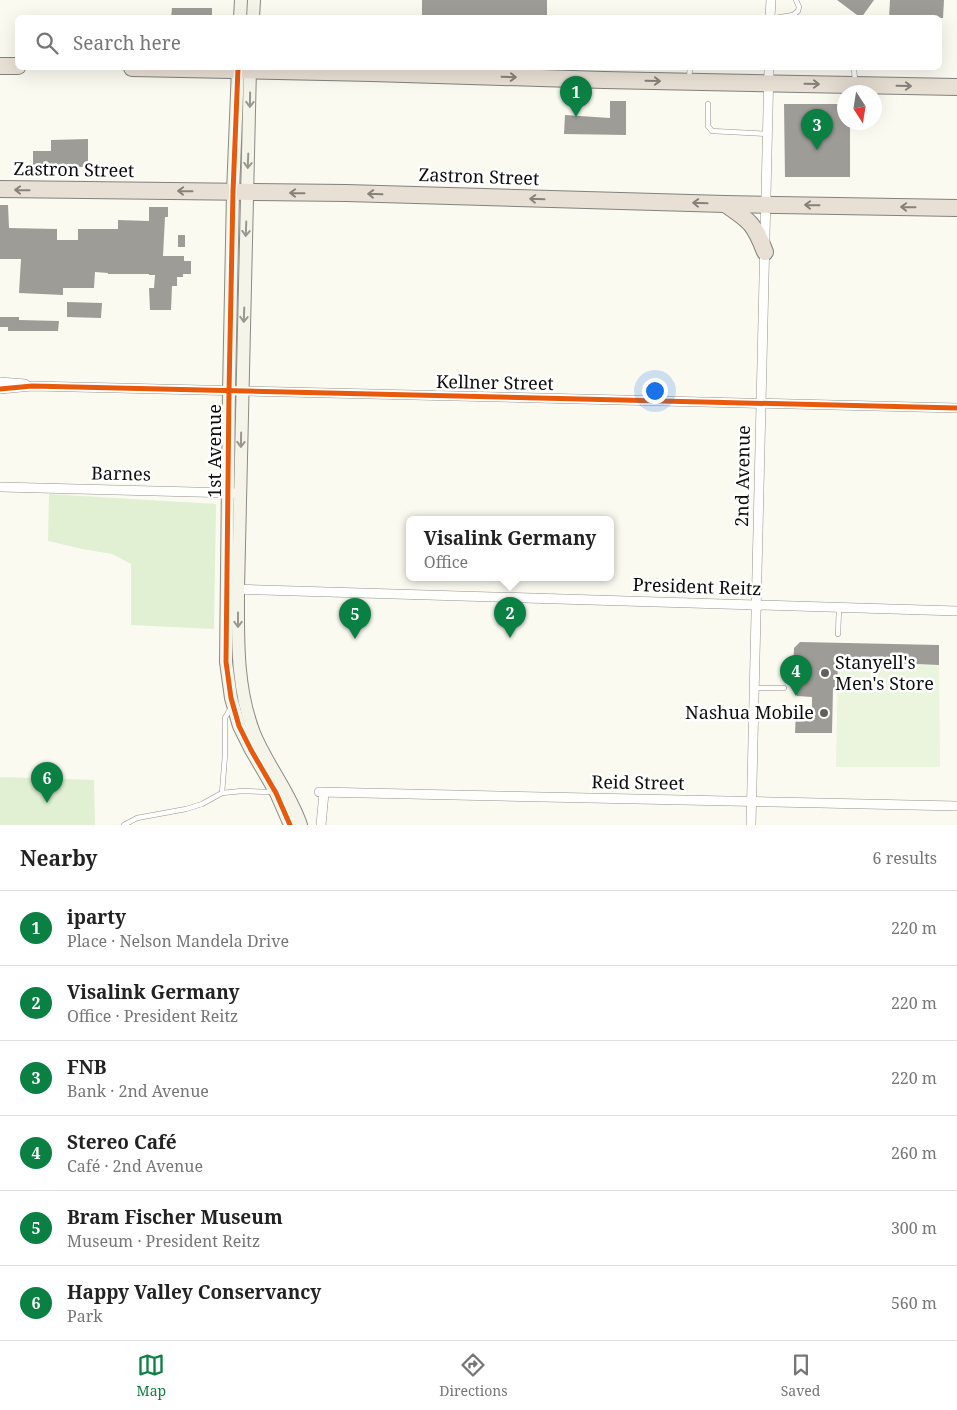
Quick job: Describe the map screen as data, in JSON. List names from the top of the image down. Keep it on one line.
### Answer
{"streets":{"highway":["Zastron Street"],"street":["Kellner Street","1st Avenue","Barnes","2nd Avenue","President Reitz","Reid Street"]},"crossings":[["Zastron Street","1st Avenue"],["Zastron Street","2nd Avenue"],["Kellner Street","1st Avenue"],["Kellner Street","2nd Avenue"],["1st Avenue","Barnes"],["1st Avenue","President Reitz"],["2nd Avenue","President Reitz"],["2nd Avenue","Reid Street"]],"places":["Stanyell's Men's Store","Nashua Mobile"],"north":"bottom","page":{"search":"Search here","pins":["1","3","2","5","4","6"],"popup":["Visalink Germany","Office"],"heading":["Nearby","6 results"],"list":[{"mark":"1","name":"iparty","note":"Place · Nelson Mandela Drive","value":"220 m"},{"mark":"2","name":"Visalink Germany","note":"Office · President Reitz","value":"220 m"},{"mark":"3","name":"FNB","note":"Bank · 2nd Avenue","value":"220 m"},{"mark":"4","name":"Stereo Café","note":"Café · 2nd Avenue","value":"260 m"},{"mark":"5","name":"Bram Fischer Museum","note":"Museum · President Reitz","value":"300 m"},{"mark":"6","name":"Happy Valley Conservancy","note":"Park","value":"560 m"}],"nav":["Map","Directions","Saved"]}}
